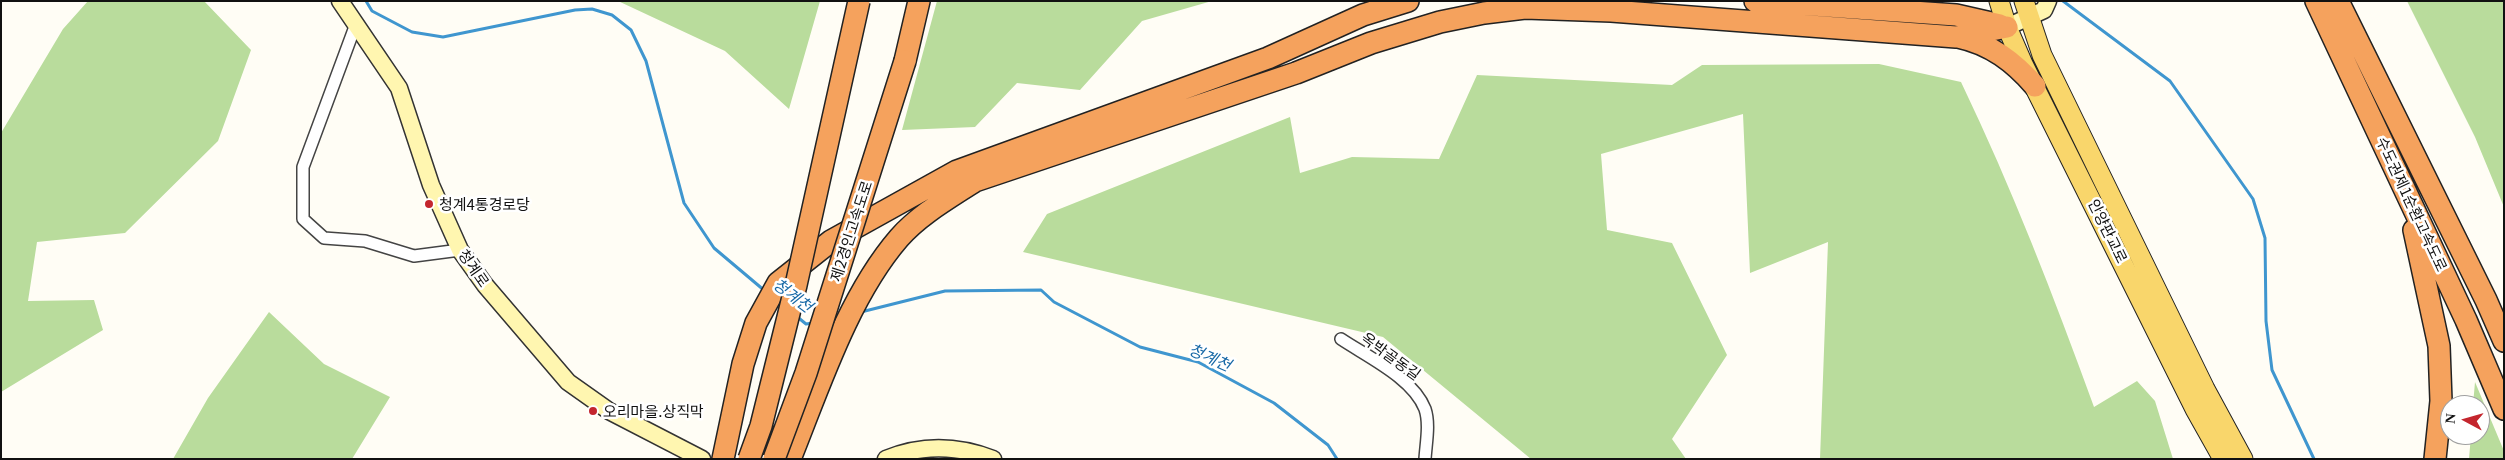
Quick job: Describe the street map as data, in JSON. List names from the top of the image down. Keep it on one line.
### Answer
{"streets":{"highway":["수도권제1순환고속도로","제2경인고속도로"],"main road":["안양판교로"],"street":["청계로","옥박골동길"]},"water":["청계천"],"places":["청계4통경로당","오리마을.상직막"],"north":"left"}
